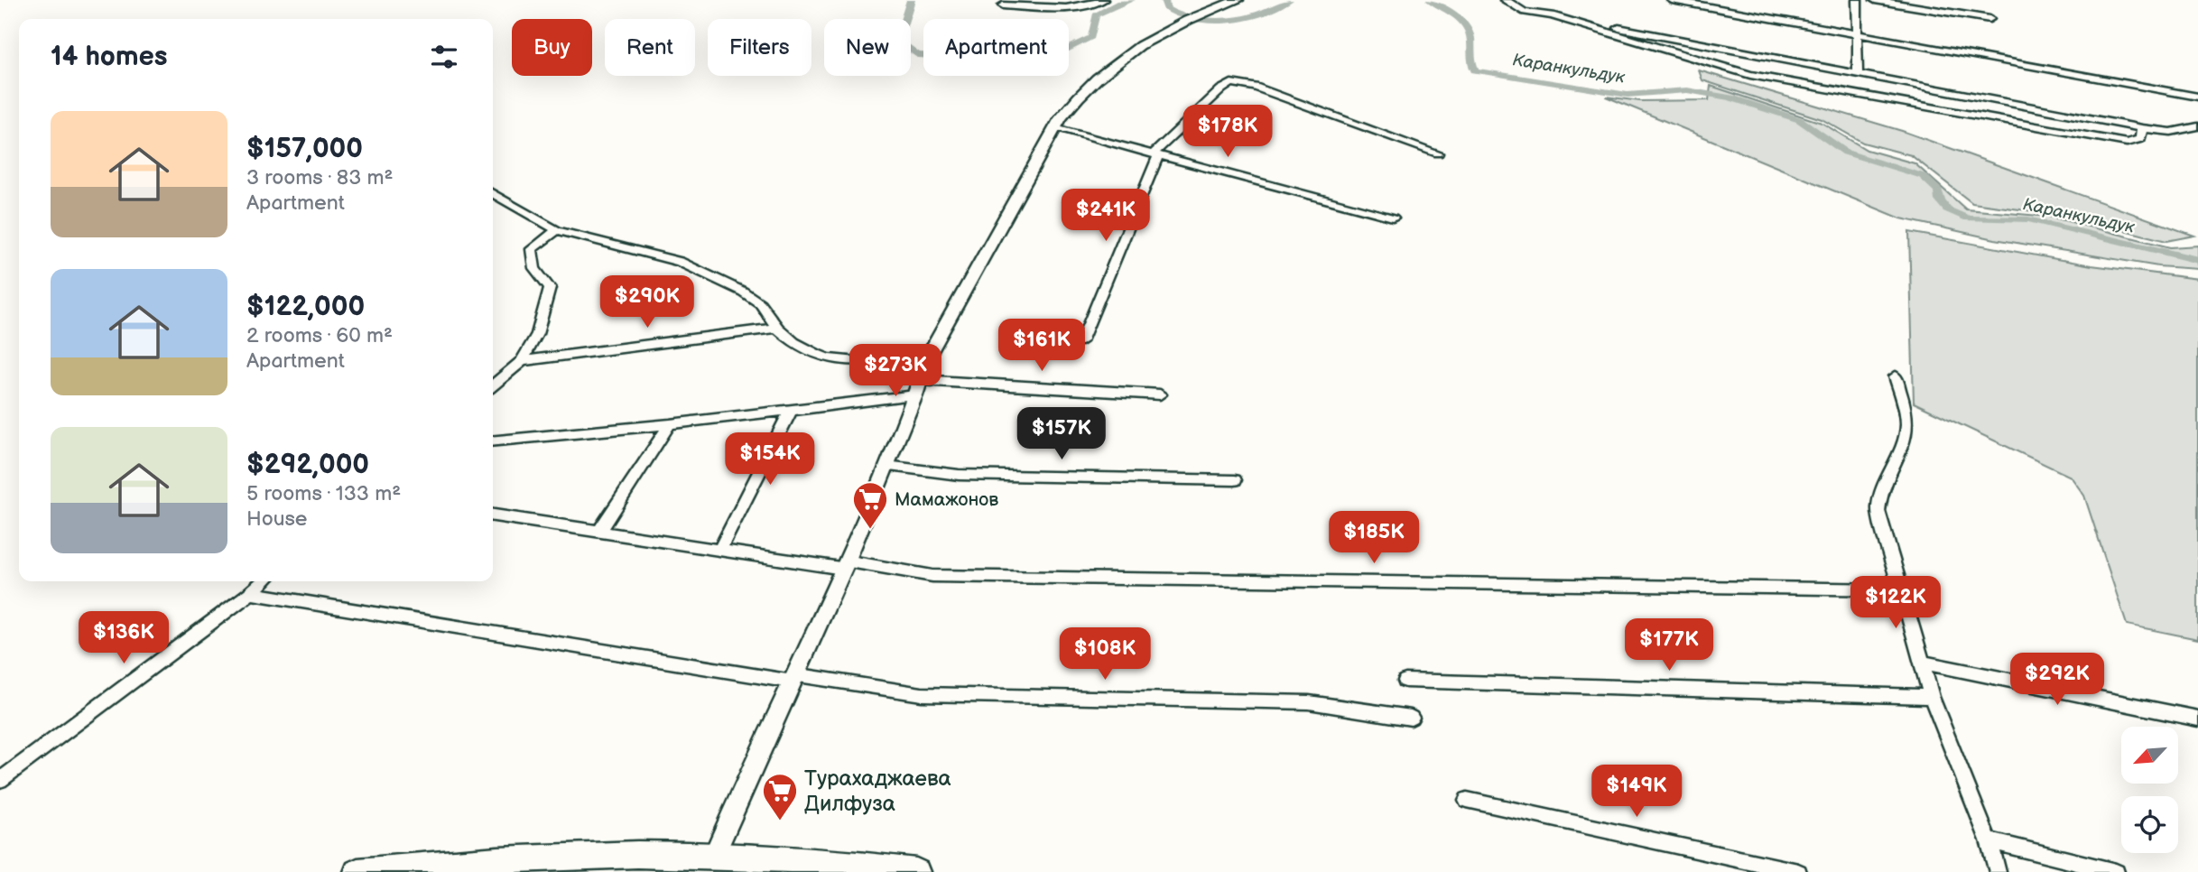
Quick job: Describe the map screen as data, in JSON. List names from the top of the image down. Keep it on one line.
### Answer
{"water":["Каранкульдук"],"places":{"supermarket":["Мамажонов","Турахаджаева Дилфуза"]},"north":"bottom left","page":{"chip":["Buy","Rent","Filters","New","Apartment"],"heading":"14 homes","list":[{"name":"$157,000","note":"3 rooms · 83 m² · Apartment"},{"name":"$122,000","note":"2 rooms · 60 m² · Apartment"},{"name":"$292,000","note":"5 rooms · 133 m² · House"}],"price":["$178K","$241K","$290K","$161K","$273K","$157K","$154K","$185K","$122K","$136K","$177K","$108K","$292K","$149K"]}}
